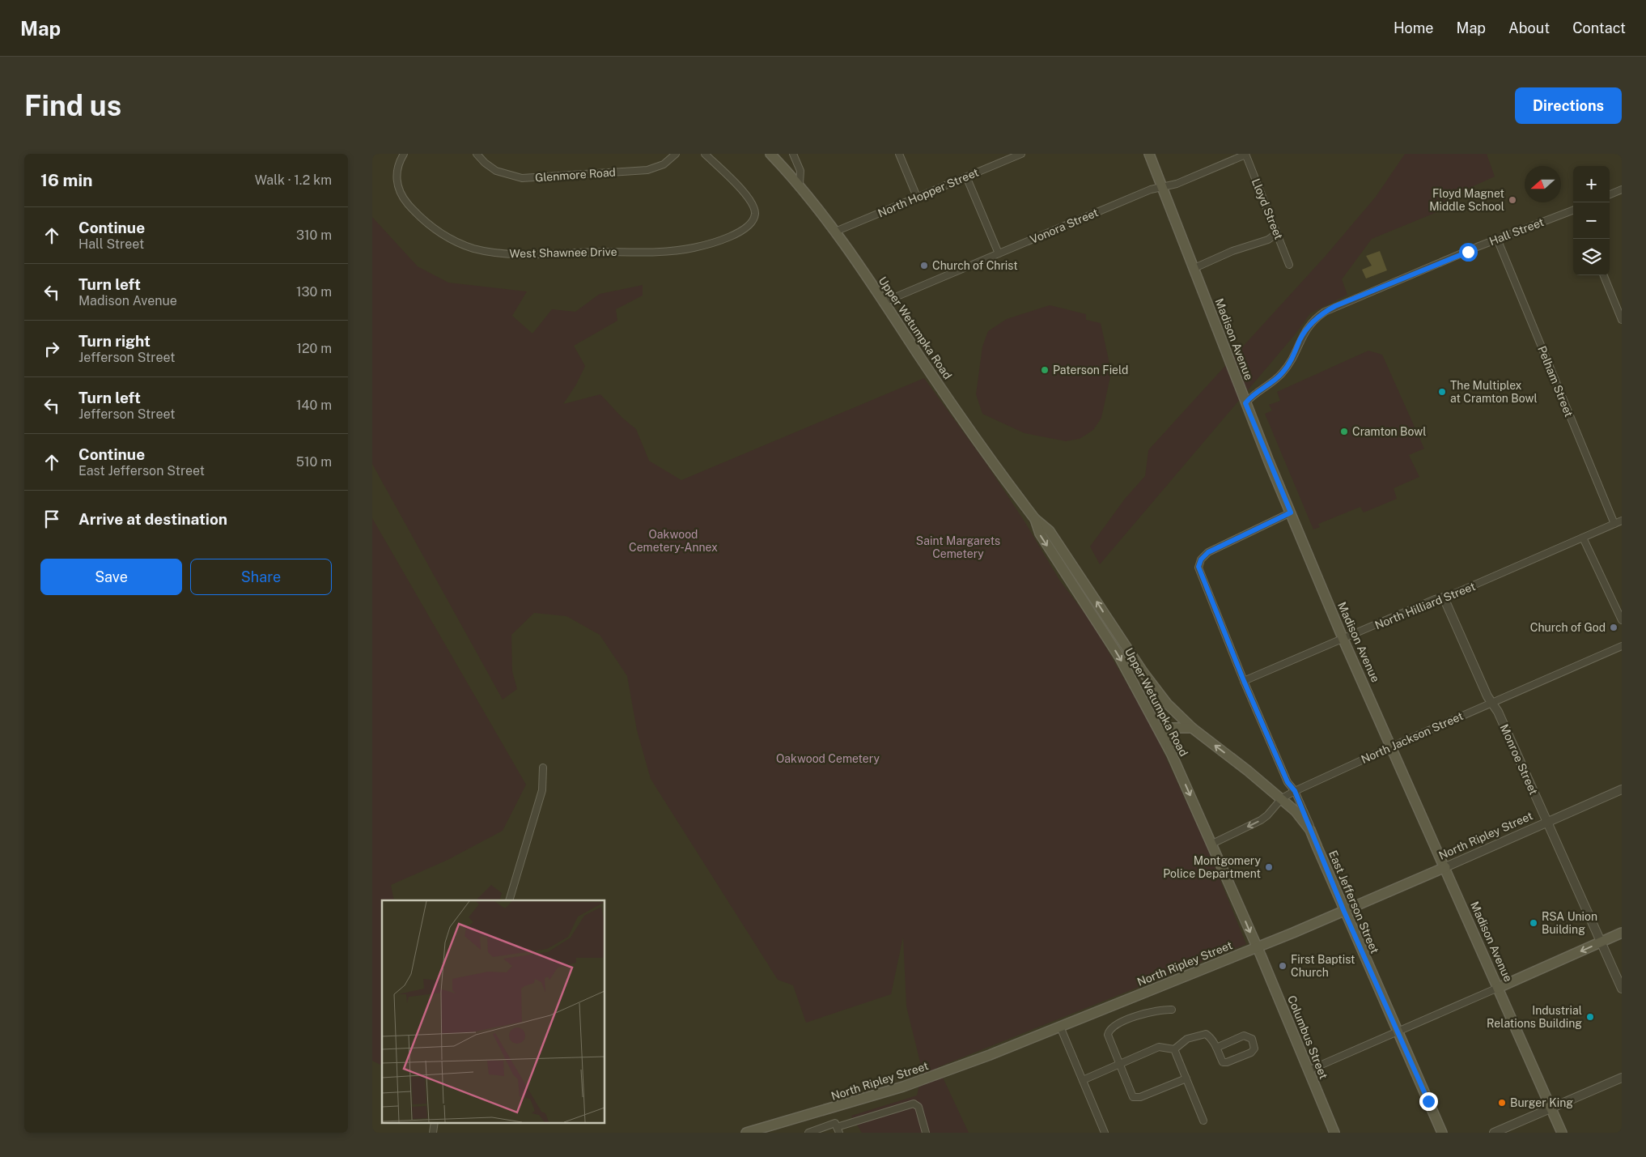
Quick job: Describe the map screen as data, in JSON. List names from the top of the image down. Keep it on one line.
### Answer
{"streets":{"main road":["Upper Wetumpka Road","Madison Avenue","North Ripley Street","East Jefferson Street","Columbus Street"],"street":["Glenmore Road","North Hopper Street","Lloyd Street","Vonora Street","Hall Street","West Shawnee Drive","Pelham Street","North Hilliard Street","North Jackson Street","Monroe Street"]},"crossings":[["North Hopper Street","Upper Wetumpka Road"],["Lloyd Street","Vonora Street"],["Vonora Street","Upper Wetumpka Road"],["Vonora Street","Madison Avenue"],["Hall Street","Madison Avenue"],["Hall Street","Pelham Street"],["Upper Wetumpka Road","North Jackson Street"],["Upper Wetumpka Road","East Jefferson Street"],["Upper Wetumpka Road","Columbus Street"],["Madison Avenue","North Hilliard Street"],["Madison Avenue","North Jackson Street"],["Madison Avenue","North Ripley Street"],["Madison Avenue","East Jefferson Street"],["Pelham Street","North Hilliard Street"],["North Hilliard Street","Monroe Street"],["North Hilliard Street","East Jefferson Street"],["North Jackson Street","Monroe Street"],["North Jackson Street","East Jefferson Street"],["Monroe Street","North Ripley Street"],["North Ripley Street","East Jefferson Street"],["North Ripley Street","Columbus Street"]],"parks":["Oakwood Cemetery-Annex","Saint Margarets Cemetery","Oakwood Cemetery"],"places":["Floyd Magnet Middle School","Church of Christ","Paterson Field","The Multiplex at Cramton Bowl","Cramton Bowl","Church of God","Montgomery Police Department","RSA Union Building","First Baptist Church","Industrial Relations Building","Burger King"],"north":"left","page":{"header":"Map","nav":["Home","Map","About","Contact"],"buttons":["Directions",["Save","Share"]],"title":"Find us","heading":["16 min","Walk · 1.2 km"],"map_buttons":["+","−"],"list":[["Continue","Hall Street","310 m"],["Turn left","Madison Avenue","130 m"],["Turn right","Jefferson Street","120 m"],["Turn left","Jefferson Street","140 m"],["Continue","East Jefferson Street","510 m"],"Arrive at destination"]}}
